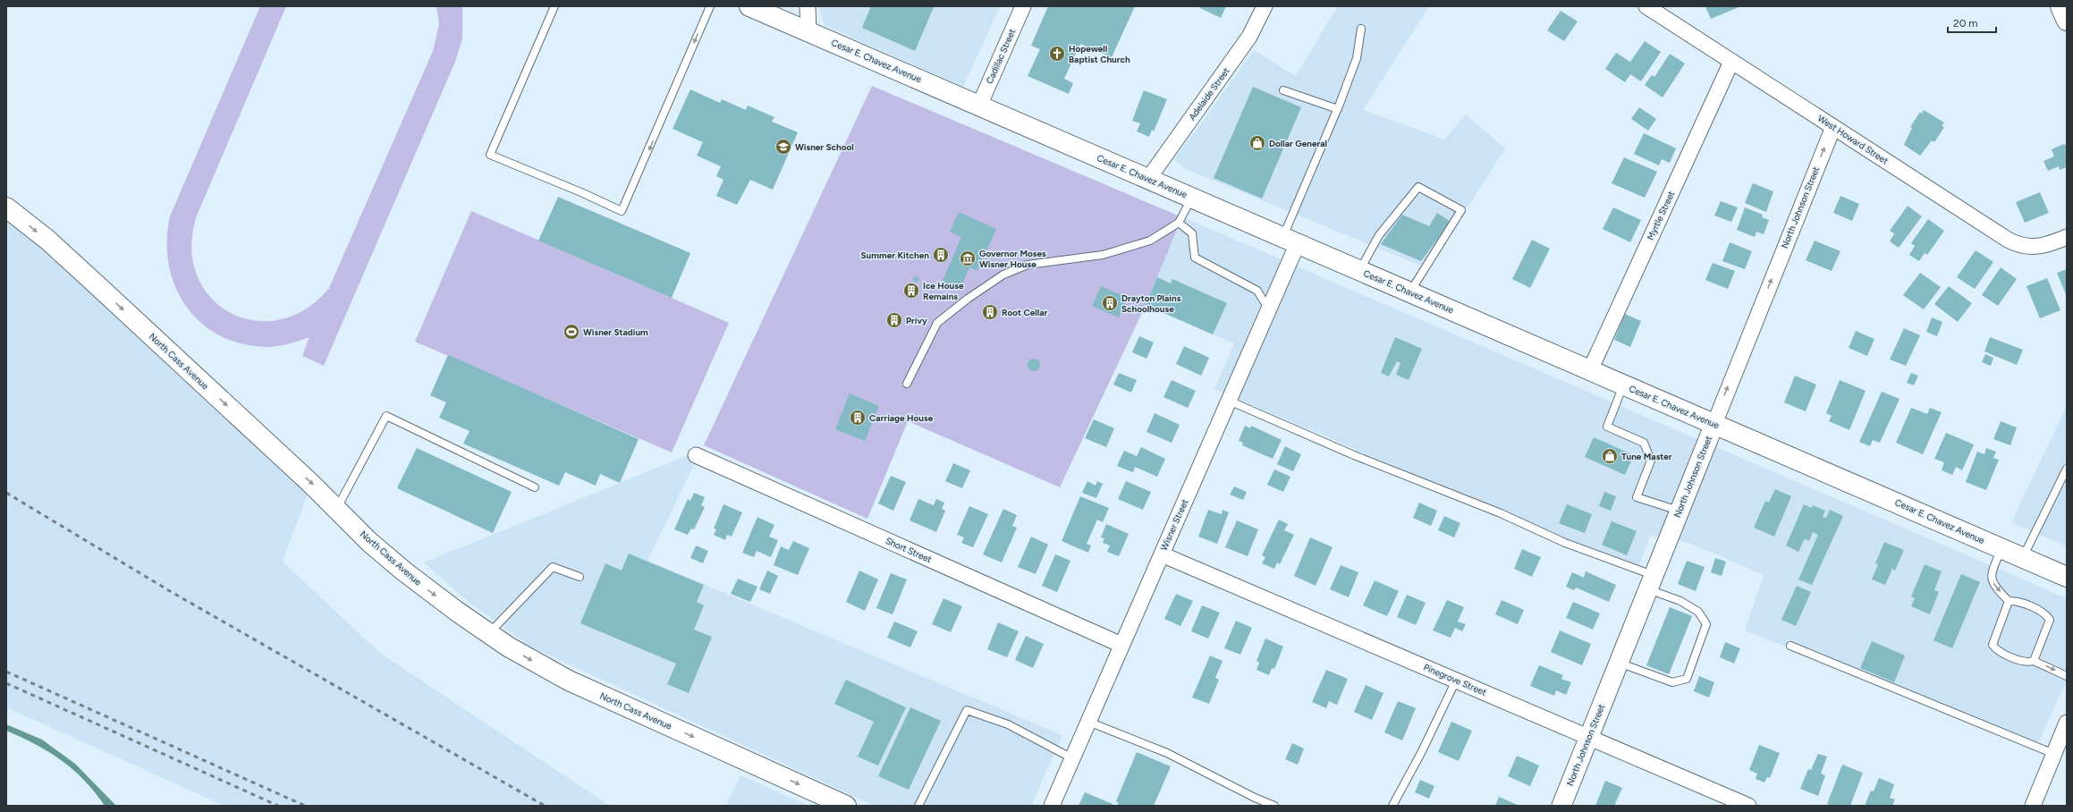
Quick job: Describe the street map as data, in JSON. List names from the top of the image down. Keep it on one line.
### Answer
{"streets":{"main road":["Cesar E. Chavez Avenue","North Cass Avenue"],"street":["Cadillac Street","Adelaide Street","West Howard Street","North Johnson Street","Myrtle Street","Wisner Street","Short Street","Pinegrove Street"]},"crossings":[["Cadillac Street","Cesar E. Chavez Avenue"],["Cesar E. Chavez Avenue","Adelaide Street"],["Cesar E. Chavez Avenue","North Johnson Street"],["Cesar E. Chavez Avenue","Myrtle Street"],["Cesar E. Chavez Avenue","Wisner Street"],["West Howard Street","North Johnson Street"],["West Howard Street","Myrtle Street"],["North Johnson Street","Pinegrove Street"],["Wisner Street","Short Street"],["Wisner Street","Pinegrove Street"]],"one_way":["North Johnson Street","North Cass Avenue"],"places":{"church":["Hopewell Baptist Church"],"shop":["Dollar General","Tune Master"],"school or university":["Wisner School"],"building":["Summer Kitchen","Ice House Remains","Drayton Plains Schoolhouse","Root Cellar","Privy","Carriage House"],"museum":["Governor Moses Wisner House"],"sports":["Wisner Stadium"]},"scale_bar":"20 m"}
